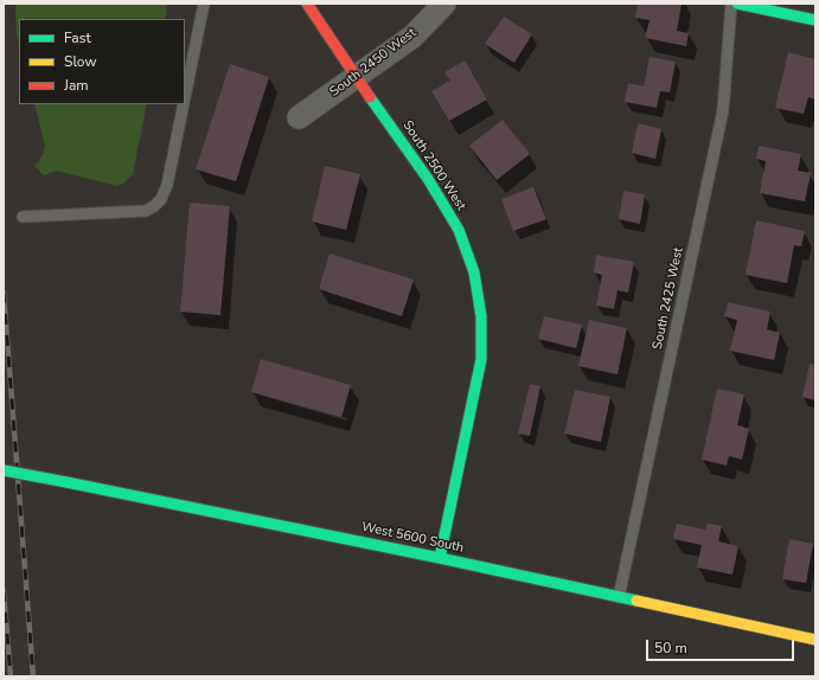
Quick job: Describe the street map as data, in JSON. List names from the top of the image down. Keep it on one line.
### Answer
{"streets":{"main road":["South 2500 West","West 5600 South"],"street":["South 2450 West"],"lane":["South 2425 West"]},"crossings":[["South 2450 West","South 2500 West"],["South 2500 West","West 5600 South"],["South 2425 West","West 5600 South"]],"legend":["Fast","Slow","Jam"],"scale_bar":"50 m"}
